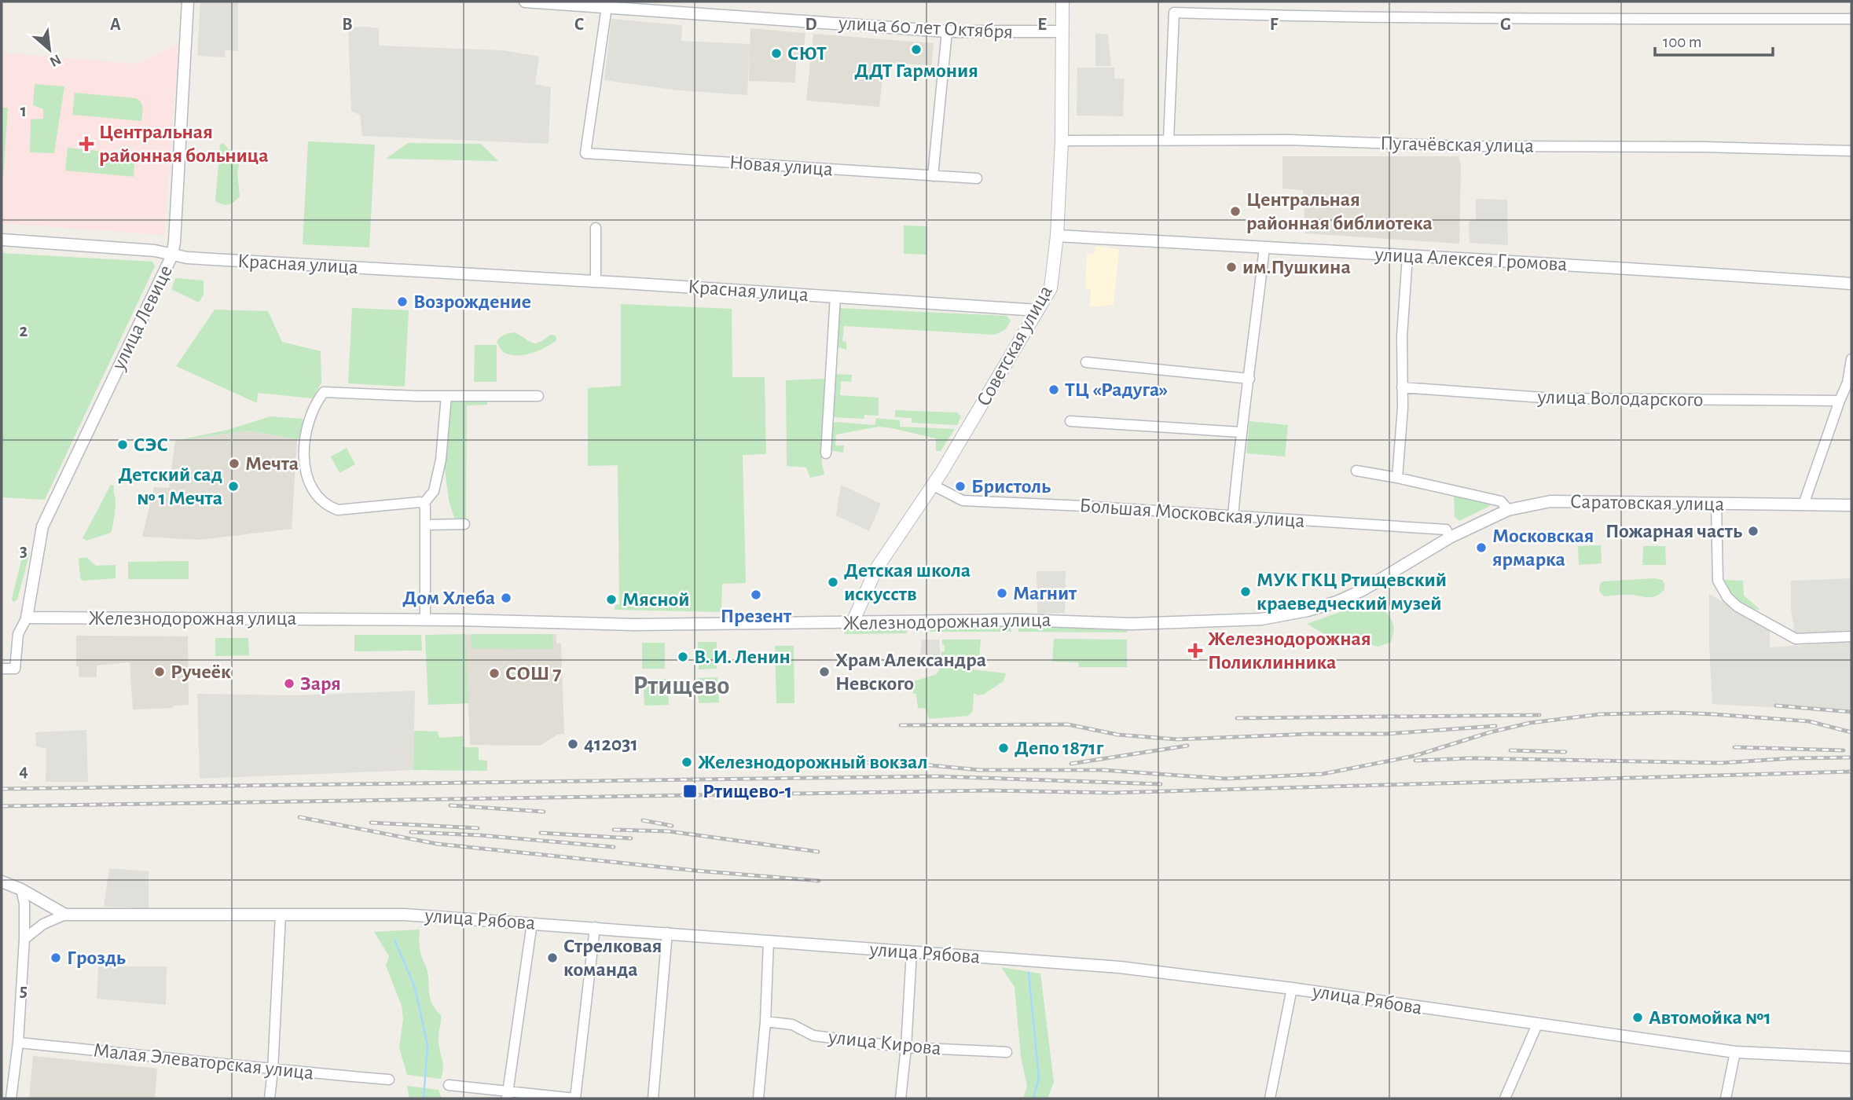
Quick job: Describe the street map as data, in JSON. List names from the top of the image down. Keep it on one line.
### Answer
{"streets":{"main road":["Советская улица"],"street":["улица 60 лет Октября","Пугачёвская улица","Новая улица","улица Алексея Громова","Красная улица","улица Левице","улица Володарского","Саратовская улица","Большая Московская улица","Железнодорожная улица","улица Рябова","улица Кирова","Малая Элеваторская улица"]},"crossings":[["улица 60 лет Октября","Новая улица"],["улица 60 лет Октября","Советская улица"],["Пугачёвская улица","Советская улица"],["улица Алексея Громова","Советская улица"],["Красная улица","улица Левице"],["Красная улица","Советская улица"],["улица Левице","Железнодорожная улица"],["Советская улица","Большая Московская улица"],["Советская улица","Железнодорожная улица"],["Саратовская улица","Большая Московская улица"],["Саратовская улица","Железнодорожная улица"],["Большая Московская улица","Железнодорожная улица"]],"districts":["Ртищево"],"places":{"other":["ДДТ Гармония","СЮТ","Центральная районная библиотека","им.Пушкина","Возрождение","ТЦ «Радуга»","СЭС","Мечта","Детский сад № 1 Мечта","Бристоль","Пожарная часть","Московская ярмарка","Детская школа искусств","МУК ГКЦ Ртищевский краеведческий музей","Магнит","Презент","Дом Хлеба","Мясной","В. И. Ленин","Ручеёк","Храм Александра Невского","СОШ 7","Заря","412031","Депо 1871г","Железнодорожный вокзал","Гроздь","Стрелковая команда","Автомойка №1"],"health":["Центральная районная больница","Железнодорожная Поликлинника"],"transit":["Ртищево-1"]},"scale_bar":"100 m","north":"bottom right","grid":{"columns":["A","B","C","D","E","F","G"],"rows":["1","2","3","4","5"]}}
